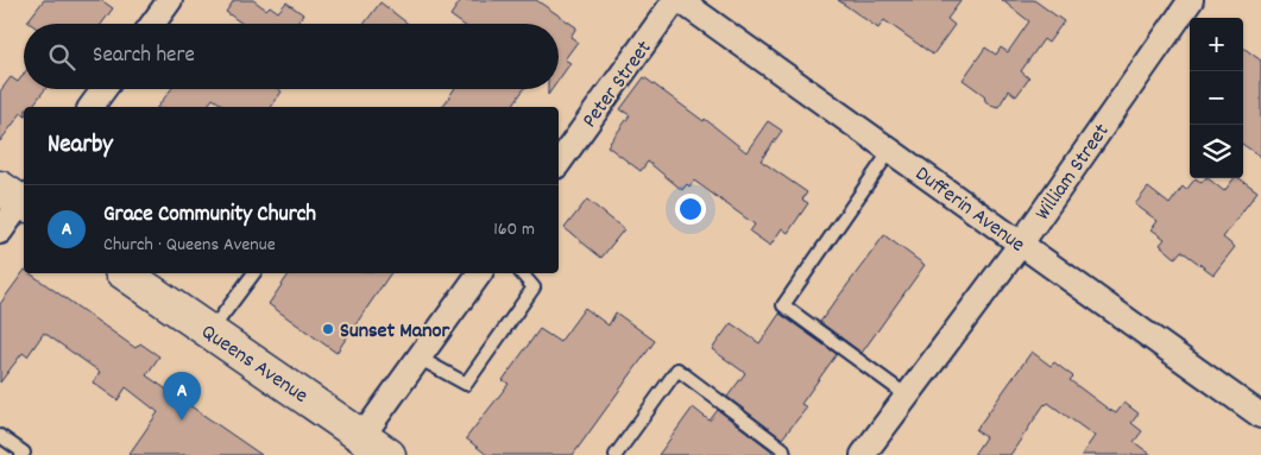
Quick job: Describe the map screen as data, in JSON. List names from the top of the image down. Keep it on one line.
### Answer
{"streets":{"main road":["Queens Avenue"],"street":["Peter Street","William Street","Dufferin Avenue"]},"crossings":[["William Street","Dufferin Avenue"]],"places":["Sunset Manor"],"page":{"map_buttons":["+","−"],"search":"Search here","heading":"Nearby","list":[{"mark":"A","name":"Grace Community Church","note":"Church · Queens Avenue","value":"160 m"}],"pins":"A"}}
